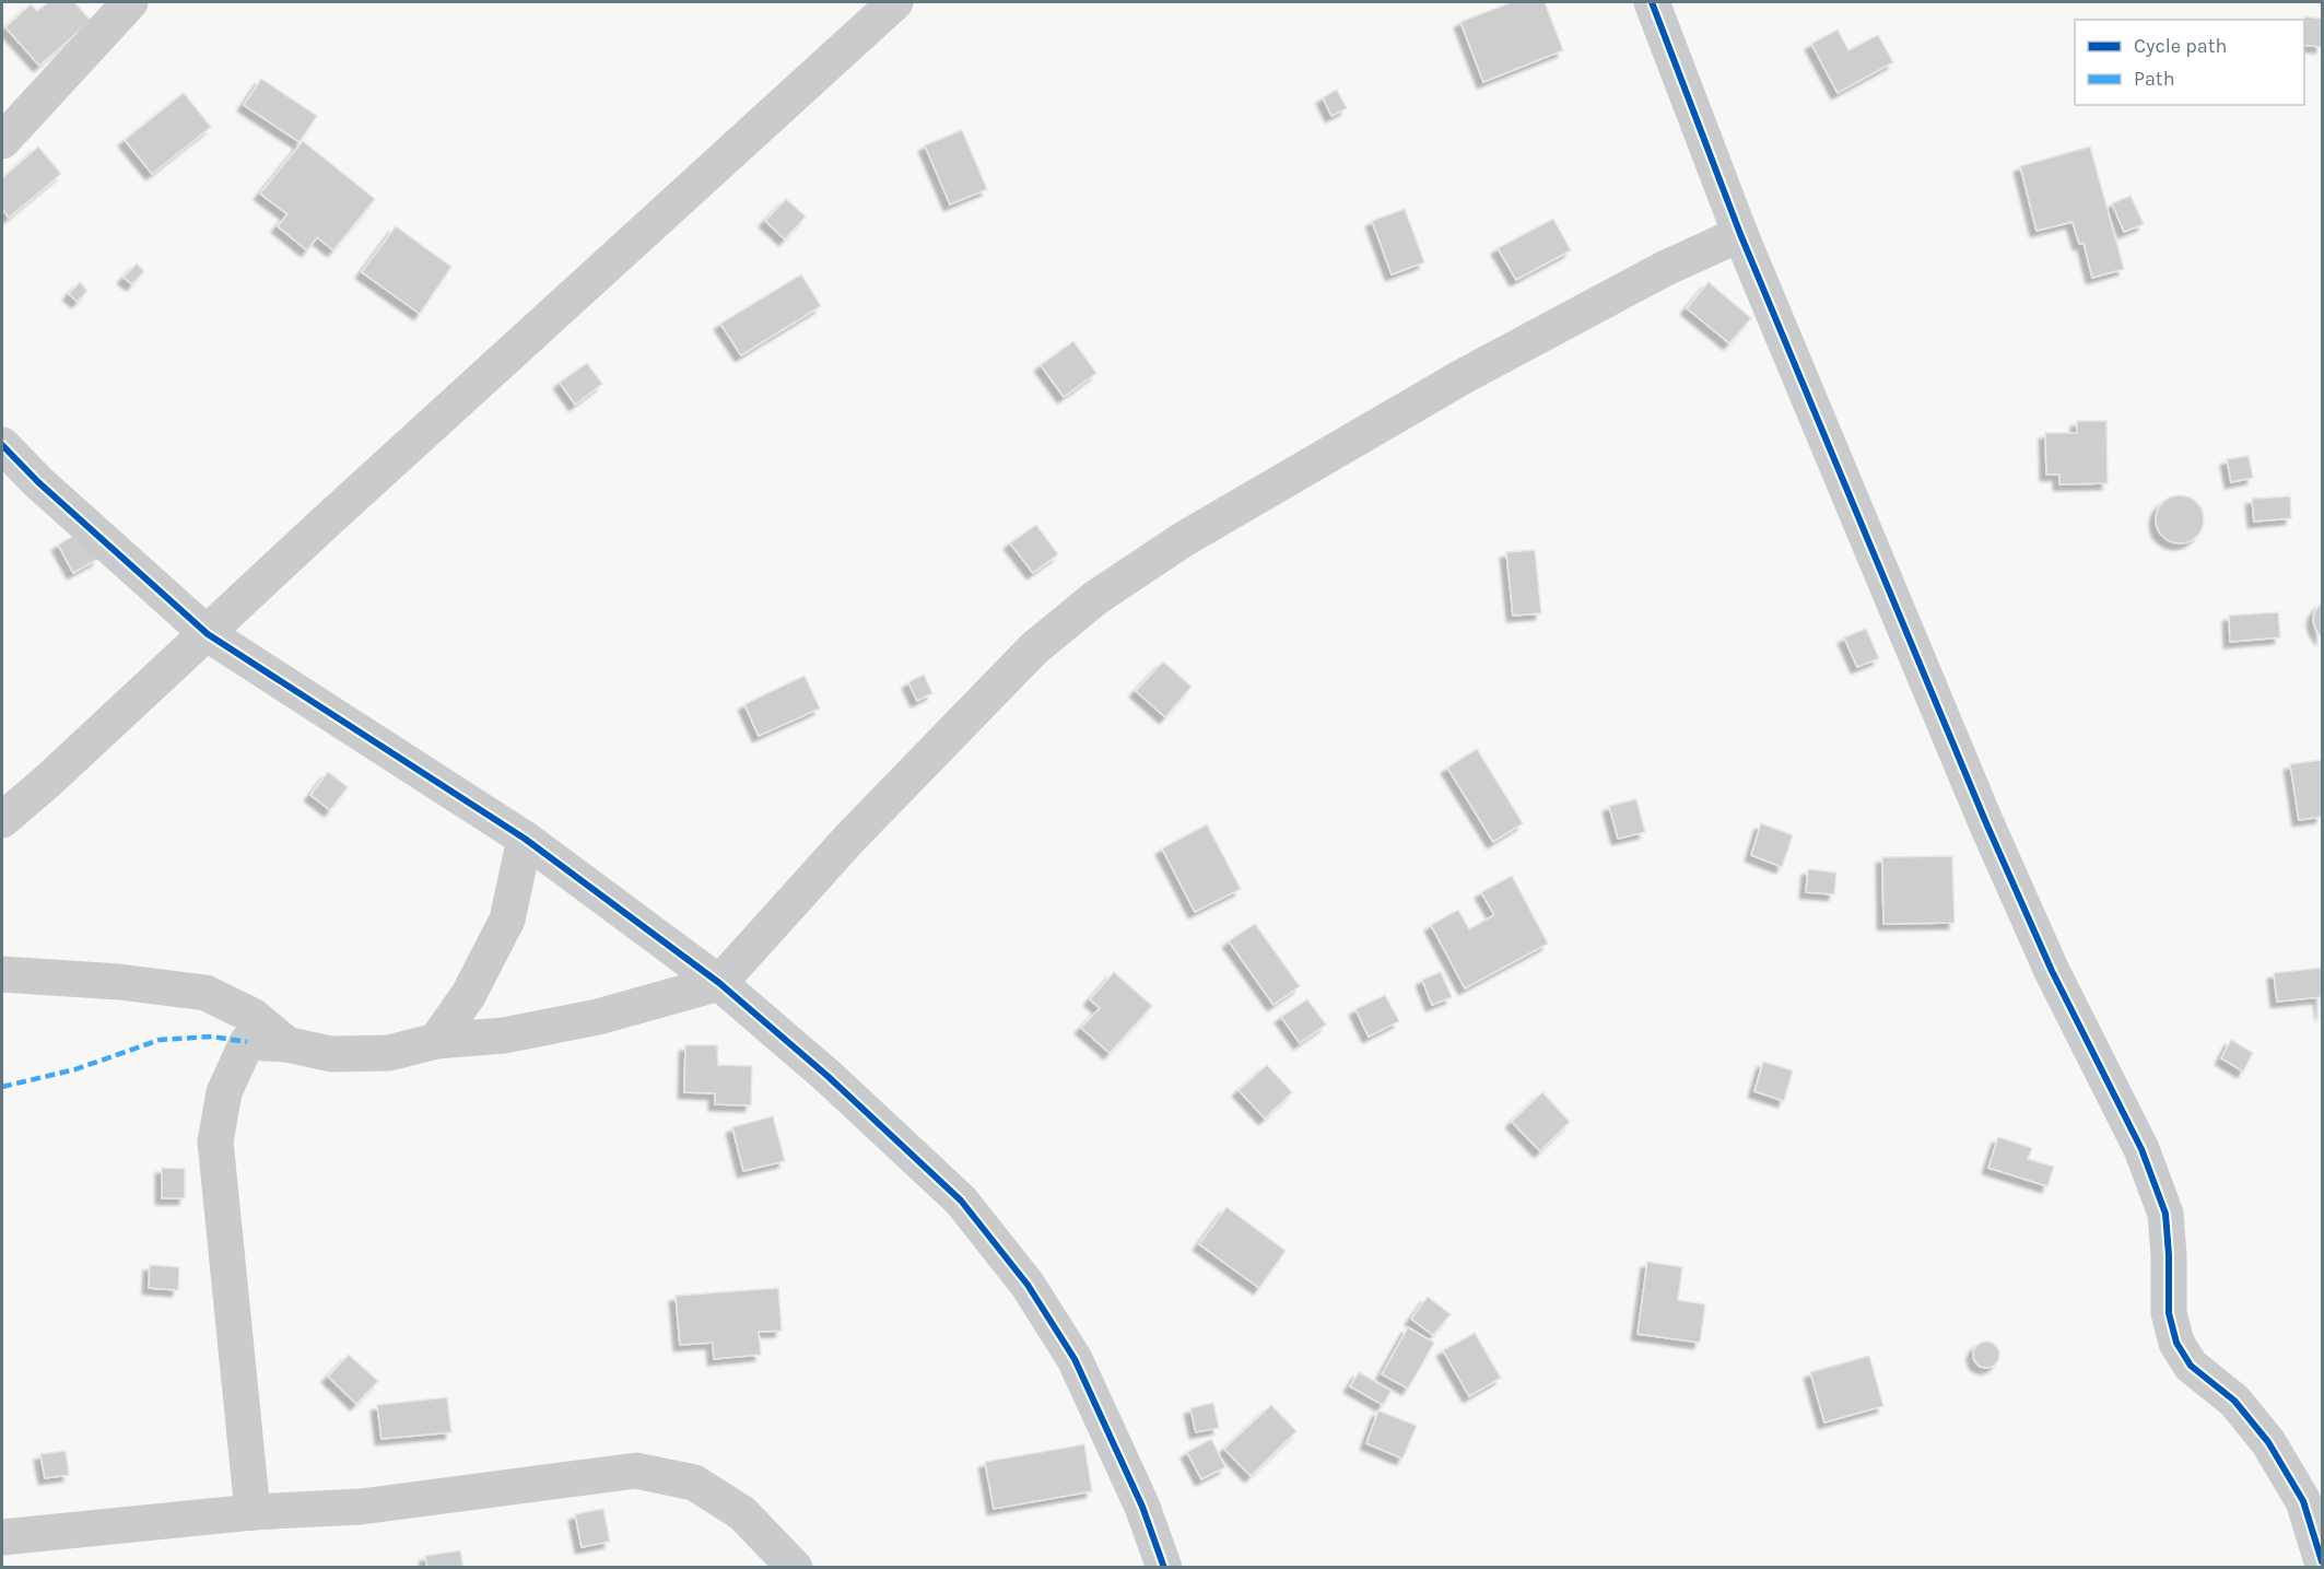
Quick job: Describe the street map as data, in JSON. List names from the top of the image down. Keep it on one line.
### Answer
{"legend":["Cycle path","Path"]}
